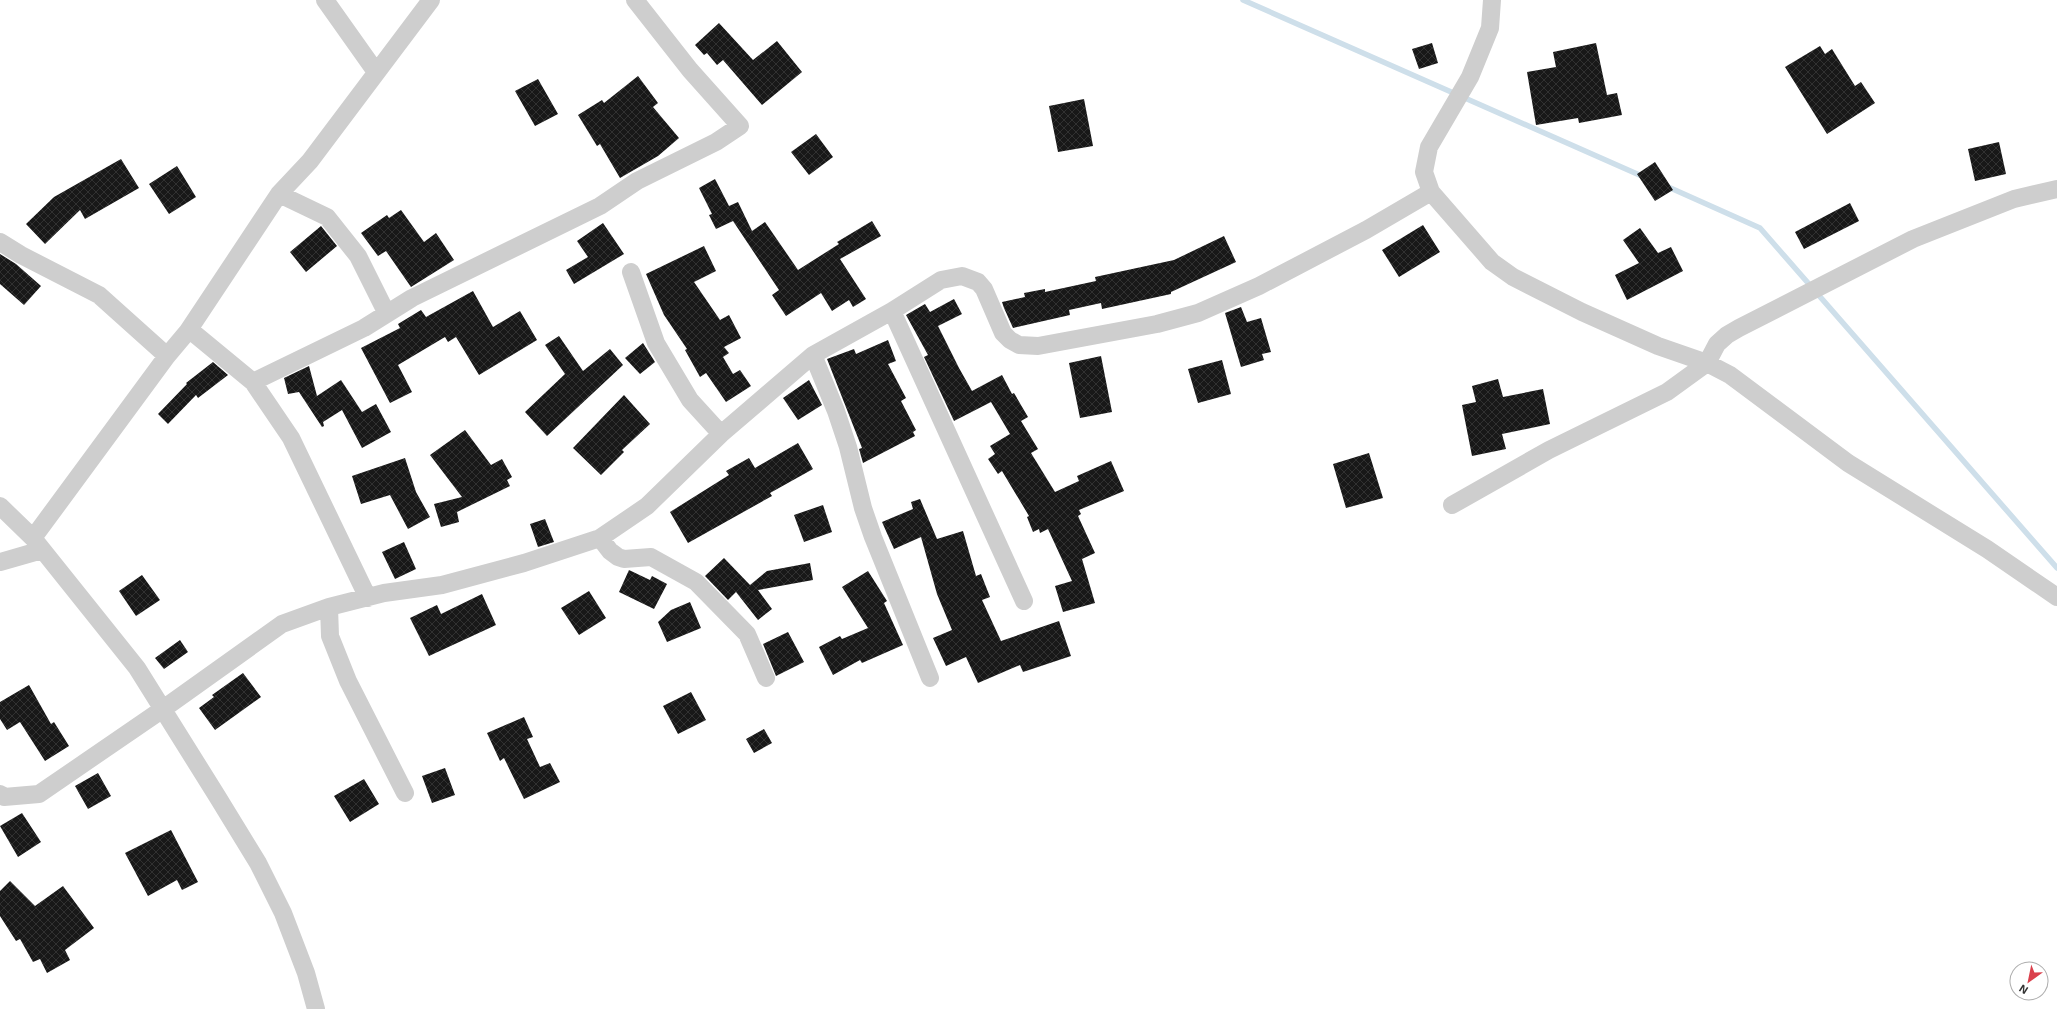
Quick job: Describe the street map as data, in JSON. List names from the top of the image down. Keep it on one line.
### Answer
{"north":"bottom left"}
